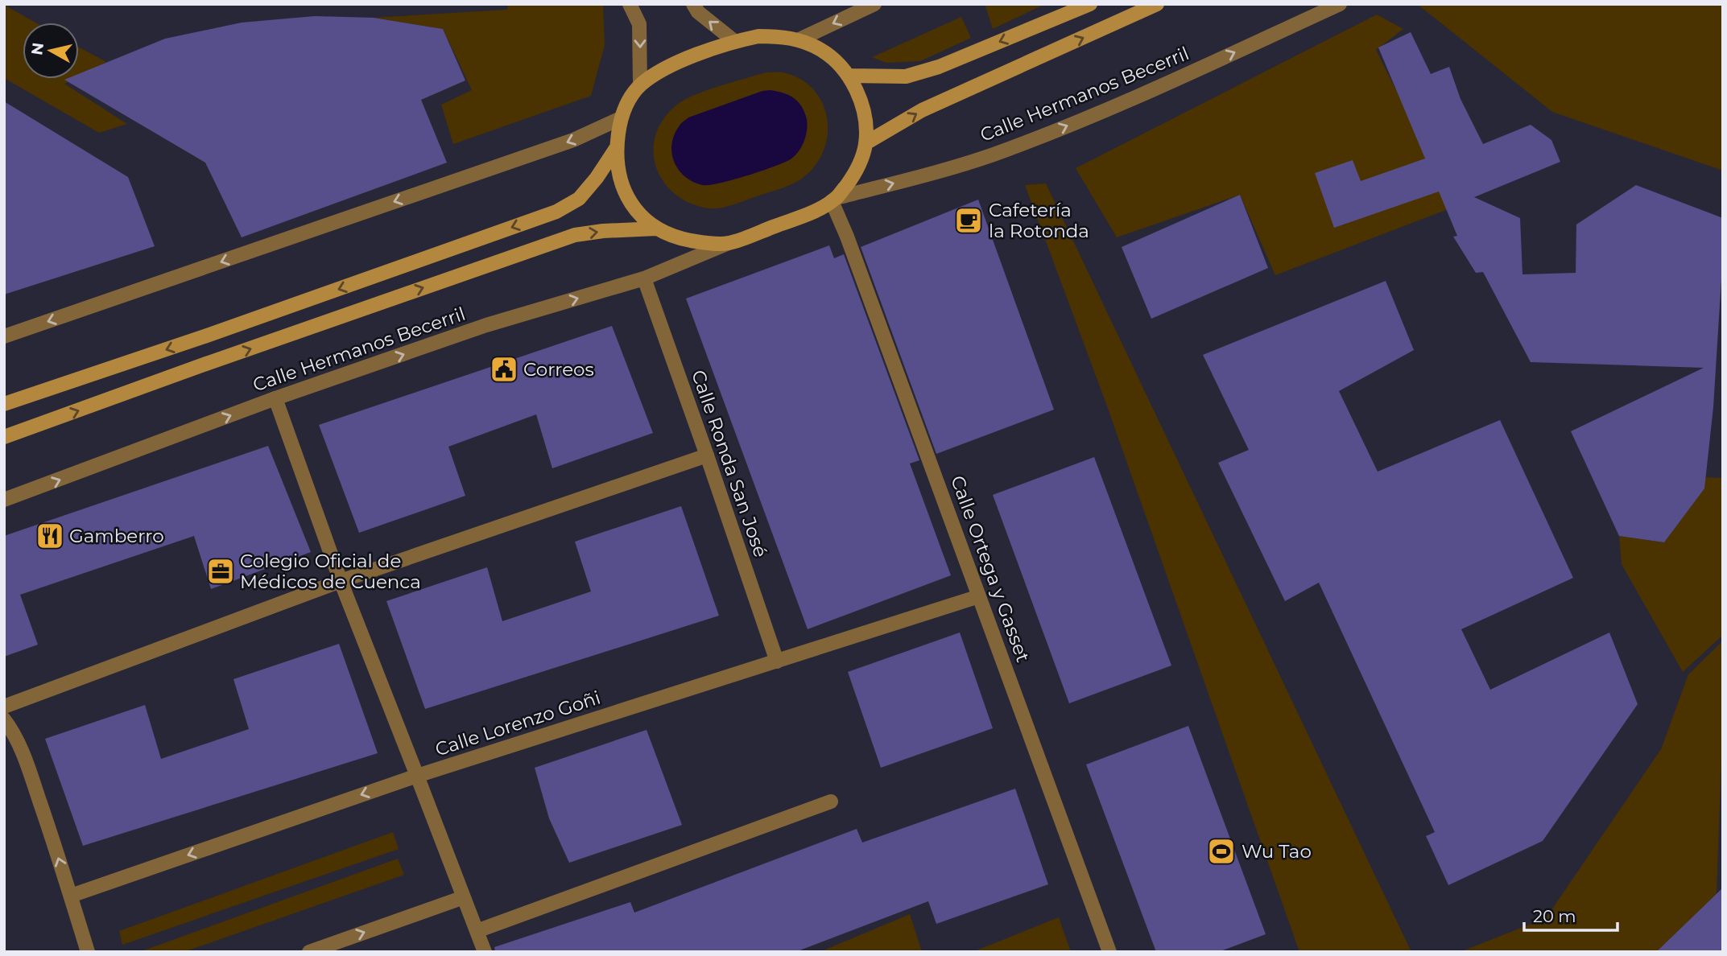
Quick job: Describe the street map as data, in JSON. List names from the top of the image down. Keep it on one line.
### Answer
{"streets":{"main road":["Calle Hermanos Becerril"],"street":["Calle Ronda San José","Calle Ortega y Gasset","Calle Lorenzo Goñi"]},"crossings":[["Calle Hermanos Becerril","Calle Ronda San José"],["Calle Hermanos Becerril","Calle Ortega y Gasset"],["Calle Ronda San José","Calle Lorenzo Goñi"],["Calle Ortega y Gasset","Calle Lorenzo Goñi"]],"one_way":["Calle Lorenzo Goñi"],"places":{"cafe":["Cafetería la Rotonda"],"public building":["Correos"],"restaurant":["Gamberro"],"office":["Colegio Oficial de Médicos de Cuenca"],"sports":["Wu Tao"]},"scale_bar":"20 m","north":"left"}
